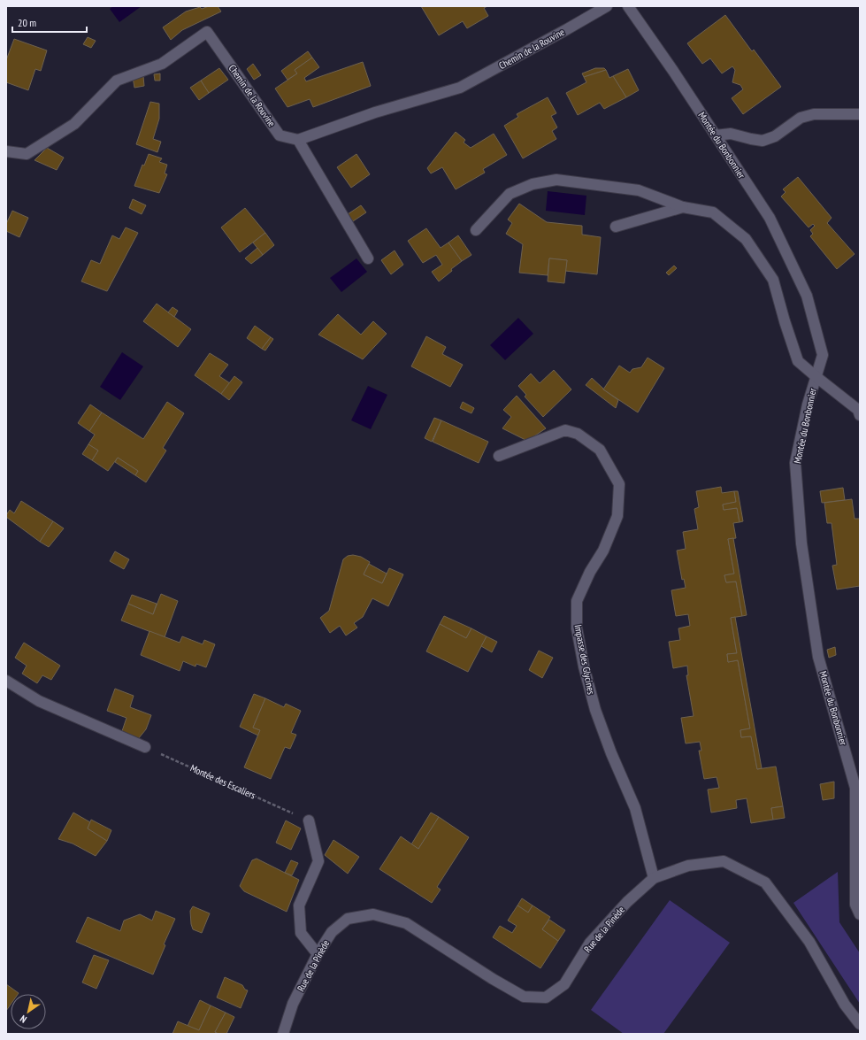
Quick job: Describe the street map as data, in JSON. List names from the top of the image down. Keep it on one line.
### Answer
{"streets":{"street":["Chemin de la Rouvine","Montée du Bonbonnier","Impasse des Glycines","Rue de la Pinède"],"path":["Montée des Escaliers"]},"crossings":[["Impasse des Glycines","Rue de la Pinède"]],"scale_bar":"20 m","north":"bottom left"}
